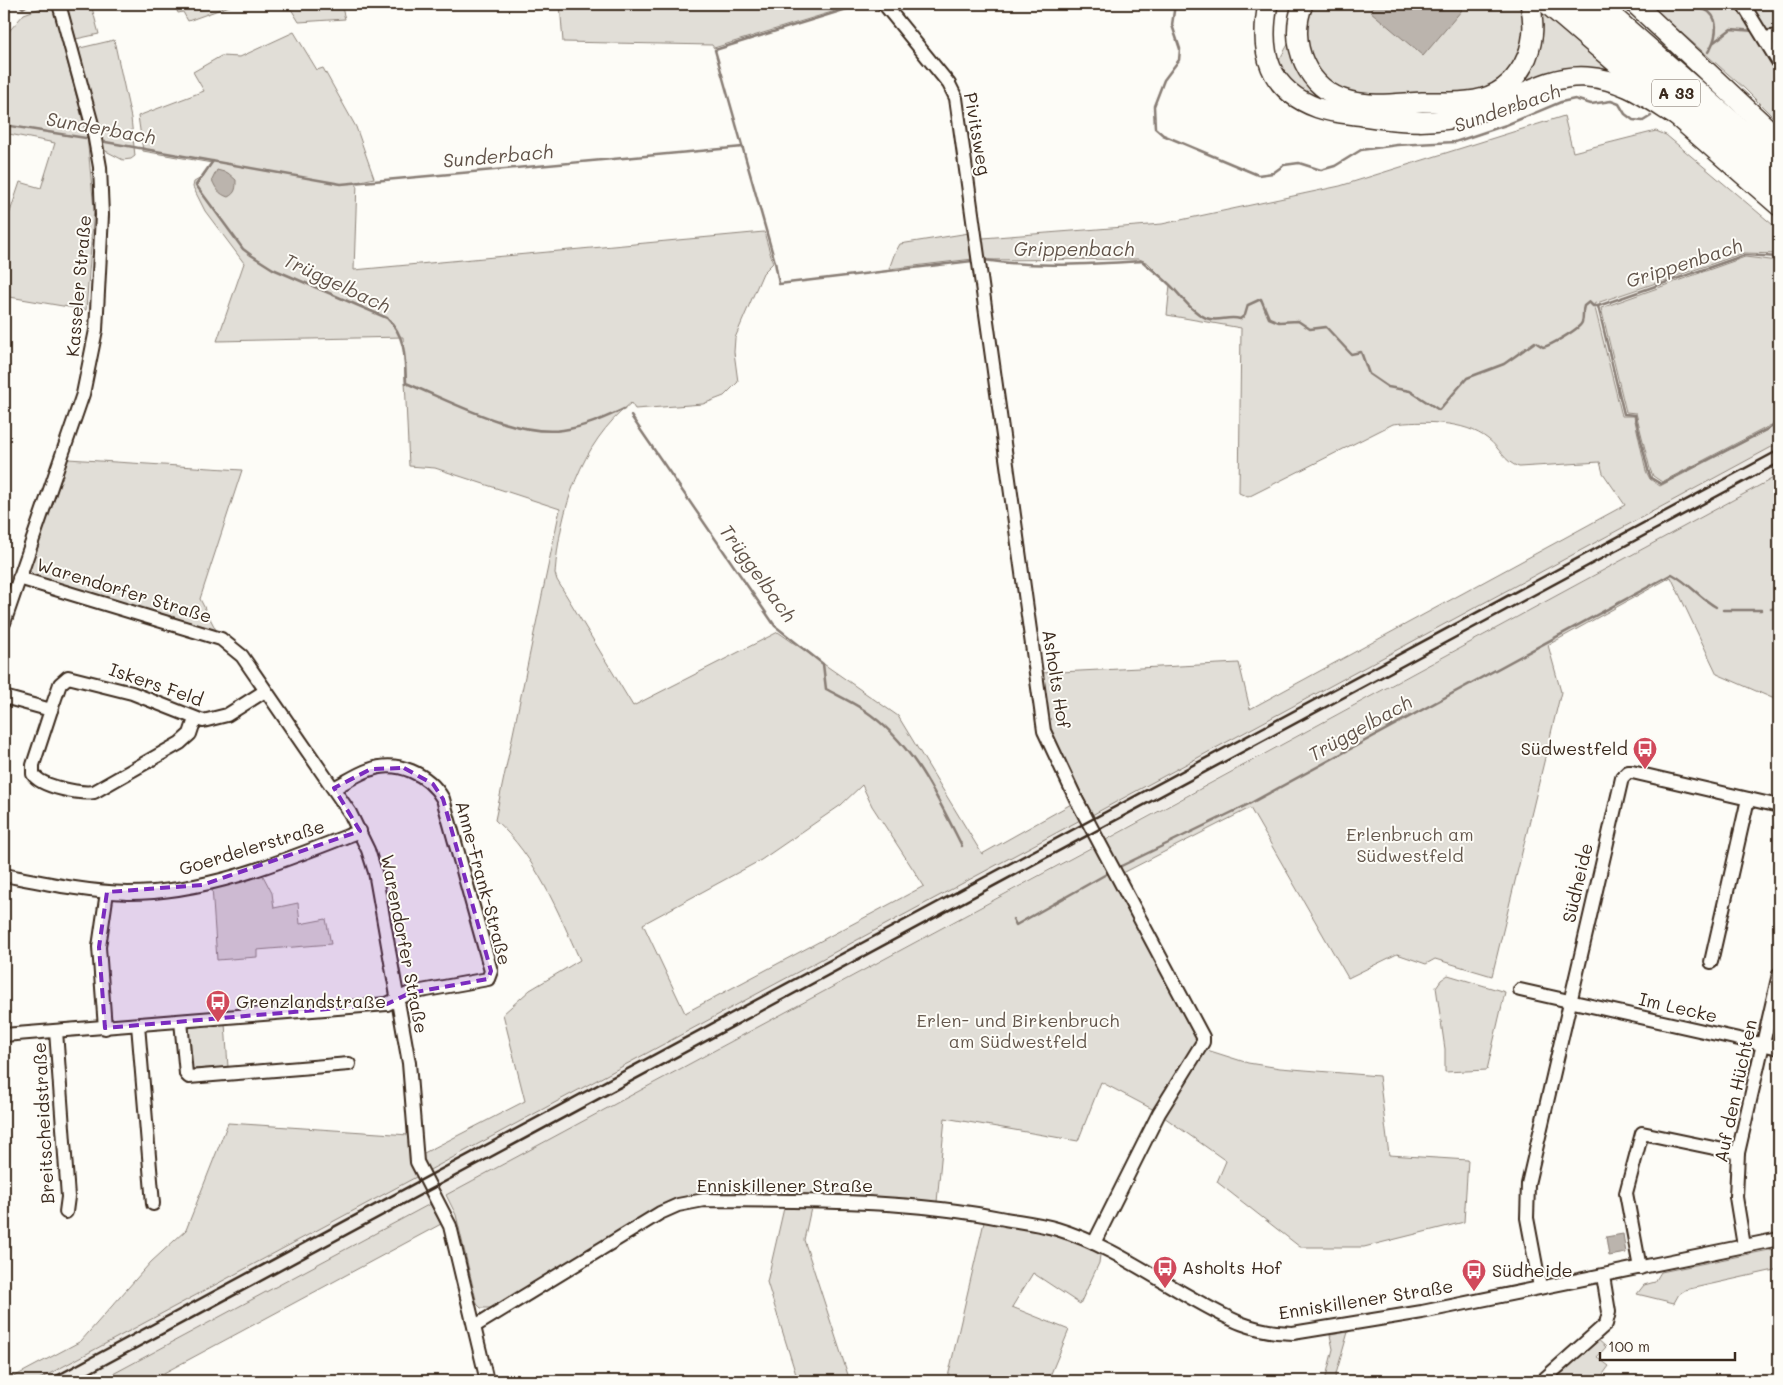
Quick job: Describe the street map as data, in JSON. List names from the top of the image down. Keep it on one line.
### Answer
{"streets":{"highway":["A 33"],"street":["Pivitsweg","Kasseler Straße","Warendorfer Straße","Asholts Hof","Iskers Feld","Goerdelerstraße","Anne-Frank-Straße","Südheide","Im Lecke","Auf den Hüchten","Breitscheidstraße","Enniskillener Straße"]},"crossings":[["Pivitsweg","Asholts Hof"],["Kasseler Straße","Warendorfer Straße"],["Warendorfer Straße","Iskers Feld"],["Warendorfer Straße","Goerdelerstraße"],["Warendorfer Straße","Anne-Frank-Straße"],["Warendorfer Straße","Enniskillener Straße"],["Asholts Hof","Enniskillener Straße"],["Anne-Frank-Straße","Breitscheidstraße"],["Südheide","Im Lecke"],["Südheide","Enniskillener Straße"],["Im Lecke","Auf den Hüchten"],["Auf den Hüchten","Enniskillener Straße"]],"water":["Sunderbach","Grippenbach","Trüggelbach"],"parks":["Erlenbruch am Südwestfeld","Erlen- und Birkenbruch am Südwestfeld"],"places":{"bus stop":["Südwestfeld","Grenzlandstraße","Asholts Hof","Südheide"]},"scale_bar":"100 m"}
